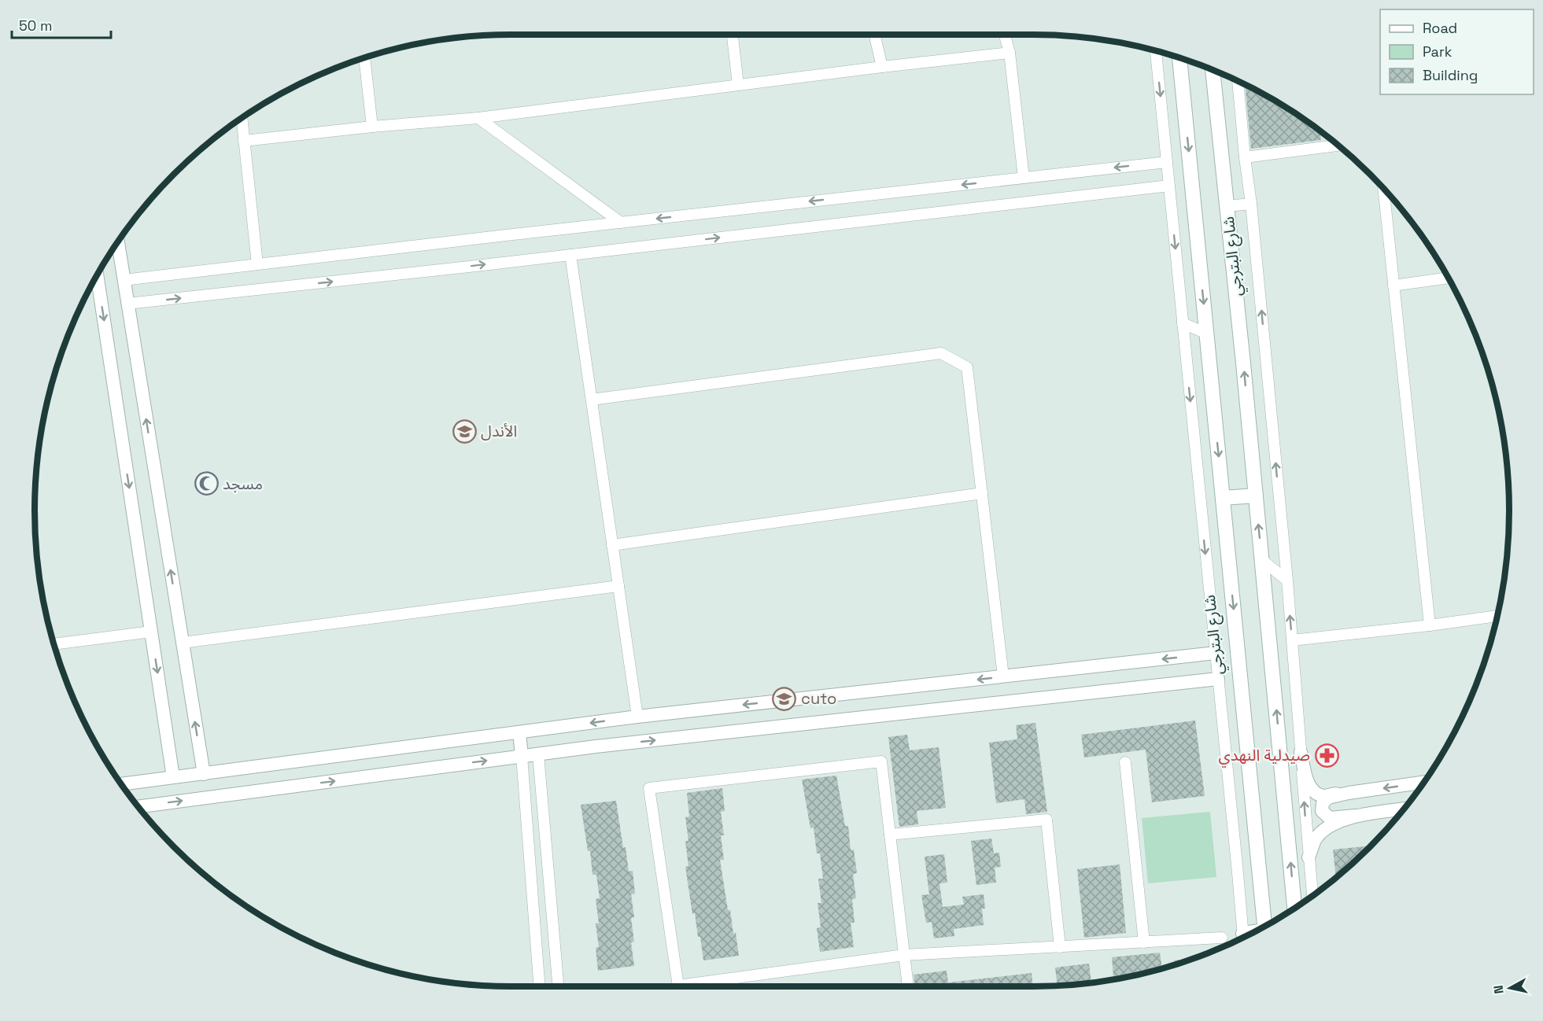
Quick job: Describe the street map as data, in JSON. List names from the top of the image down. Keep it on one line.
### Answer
{"streets":{"main road":["شارع البترجي"]},"places":{"school or university":["الأندل","cuto"],"mosque":["مسجد"],"pharmacy":["صيدلية النهدي"]},"legend":["Road","Park","Building"],"scale_bar":"50 m","north":"left"}
